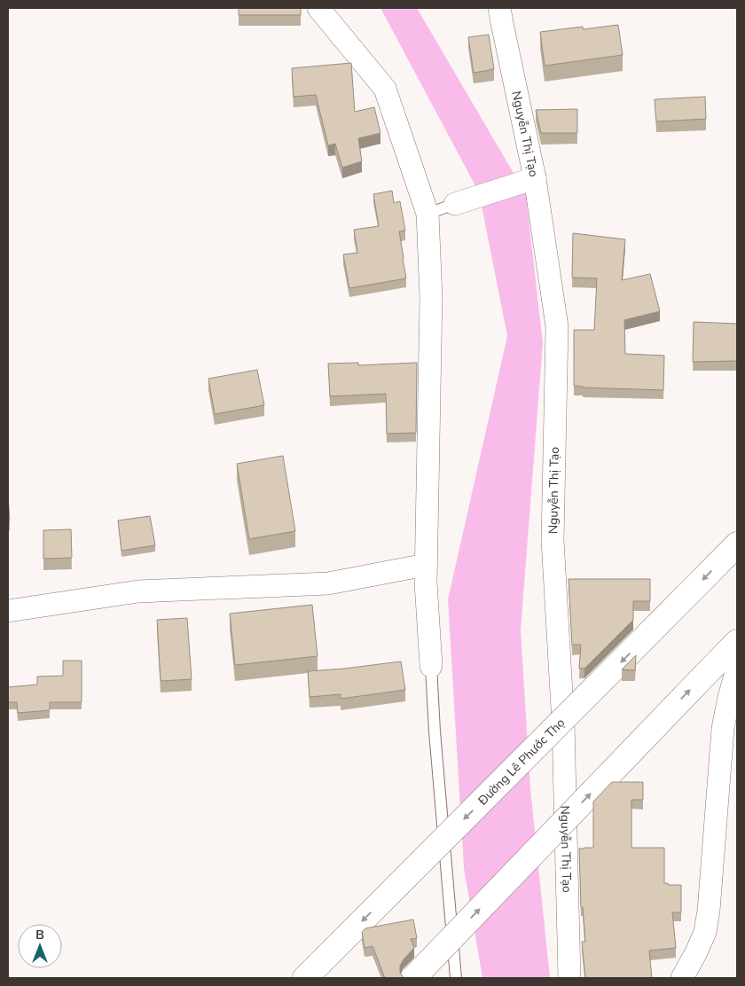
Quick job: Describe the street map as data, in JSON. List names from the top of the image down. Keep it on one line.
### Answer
{"streets":{"street":["Nguyễn Thị Tạo","Đường Lê Phước Thọ"]},"north":"top"}
